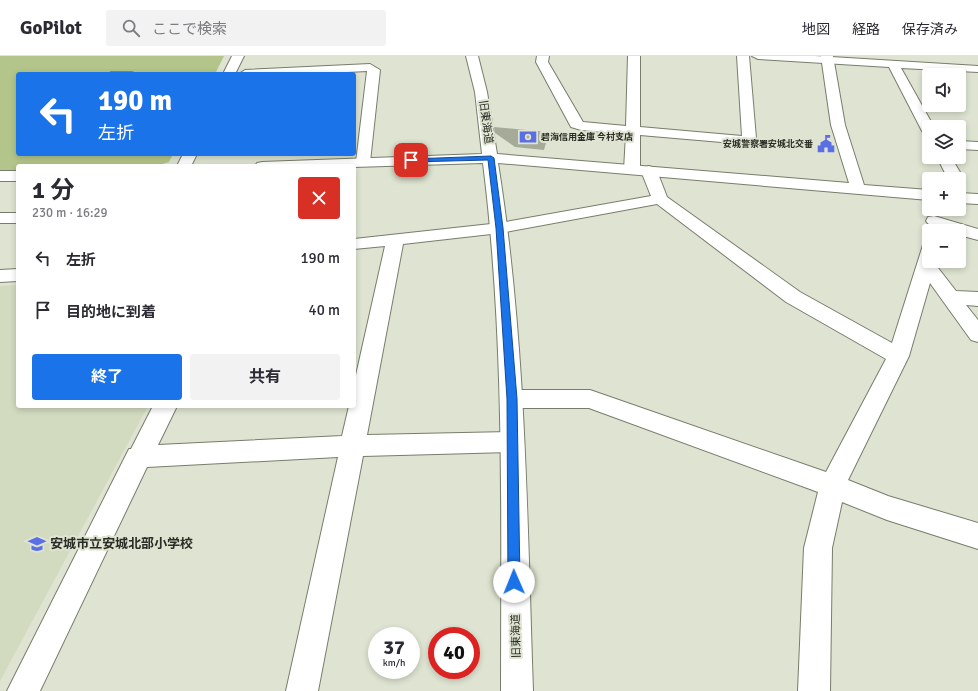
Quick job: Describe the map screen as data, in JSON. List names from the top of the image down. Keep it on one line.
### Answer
{"streets":{"street":["旧東海道"]},"places":{"bank":["碧海信用金庫 今村支店"],"public building":["安城警察署安城北交番"],"school or university":["安城市立安城北部小学校"]},"page":{"header":"GoPilot","search":"ここで検索","nav":["地図","経路","保存済み"],"map_buttons":["+","−"],"turn":["190 m","左折"],"heading":["1 分","230 m · 16:29"],"list":[{"name":"左折","value":"190 m"},{"name":"目的地に到着","value":"40 m"}],"buttons":["終了","共有"],"speed":"37 km/h","limit":"40"}}
